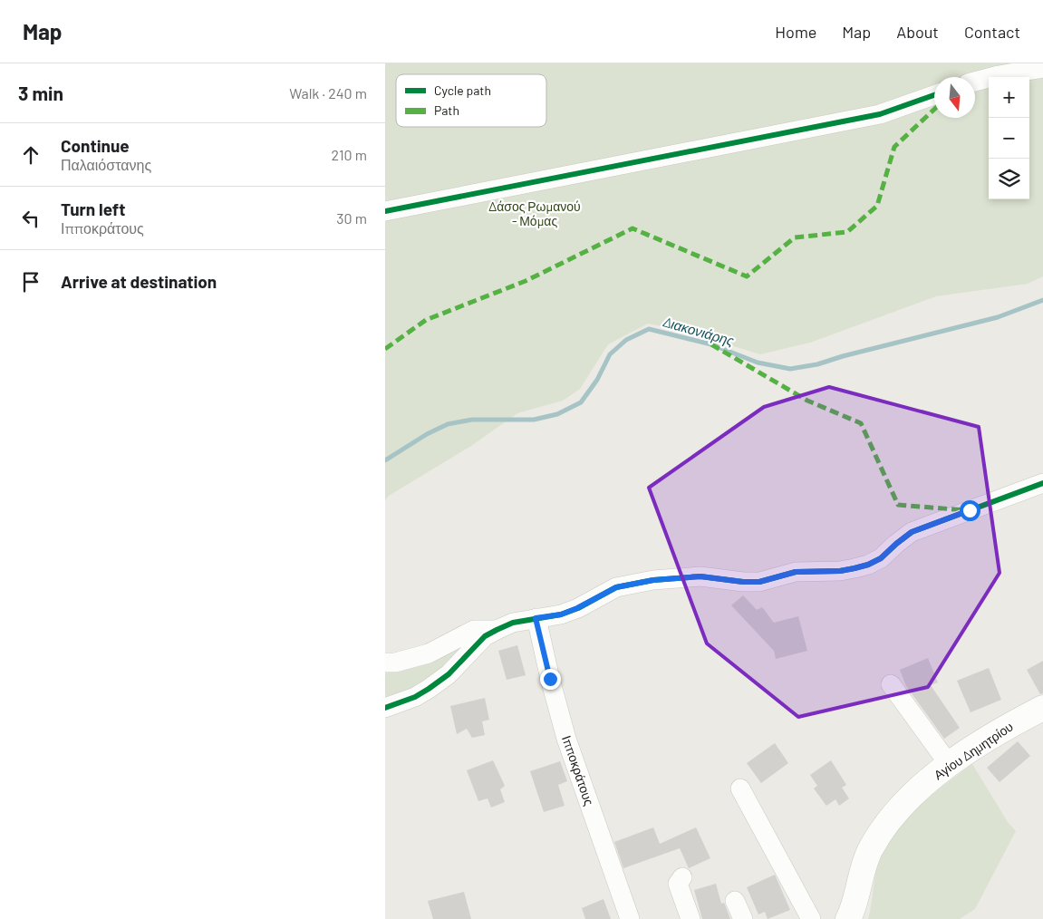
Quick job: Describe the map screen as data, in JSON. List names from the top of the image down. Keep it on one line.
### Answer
{"streets":{"main road":["Αγίου Δημητρίου"],"street":["Ιπποκράτους"]},"water":["Διακονιάρης"],"parks":["Δάσος Ρωμανού - Μόμας"],"legend":["Cycle path","Path"],"north":"bottom","page":{"header":"Map","nav":["Home","Map","About","Contact"],"heading":["3 min","Walk · 240 m"],"map_buttons":["+","−"],"list":[["Continue","Παλαιόστανης","210 m"],["Turn left","Ιπποκράτους","30 m"],"Arrive at destination"]}}
